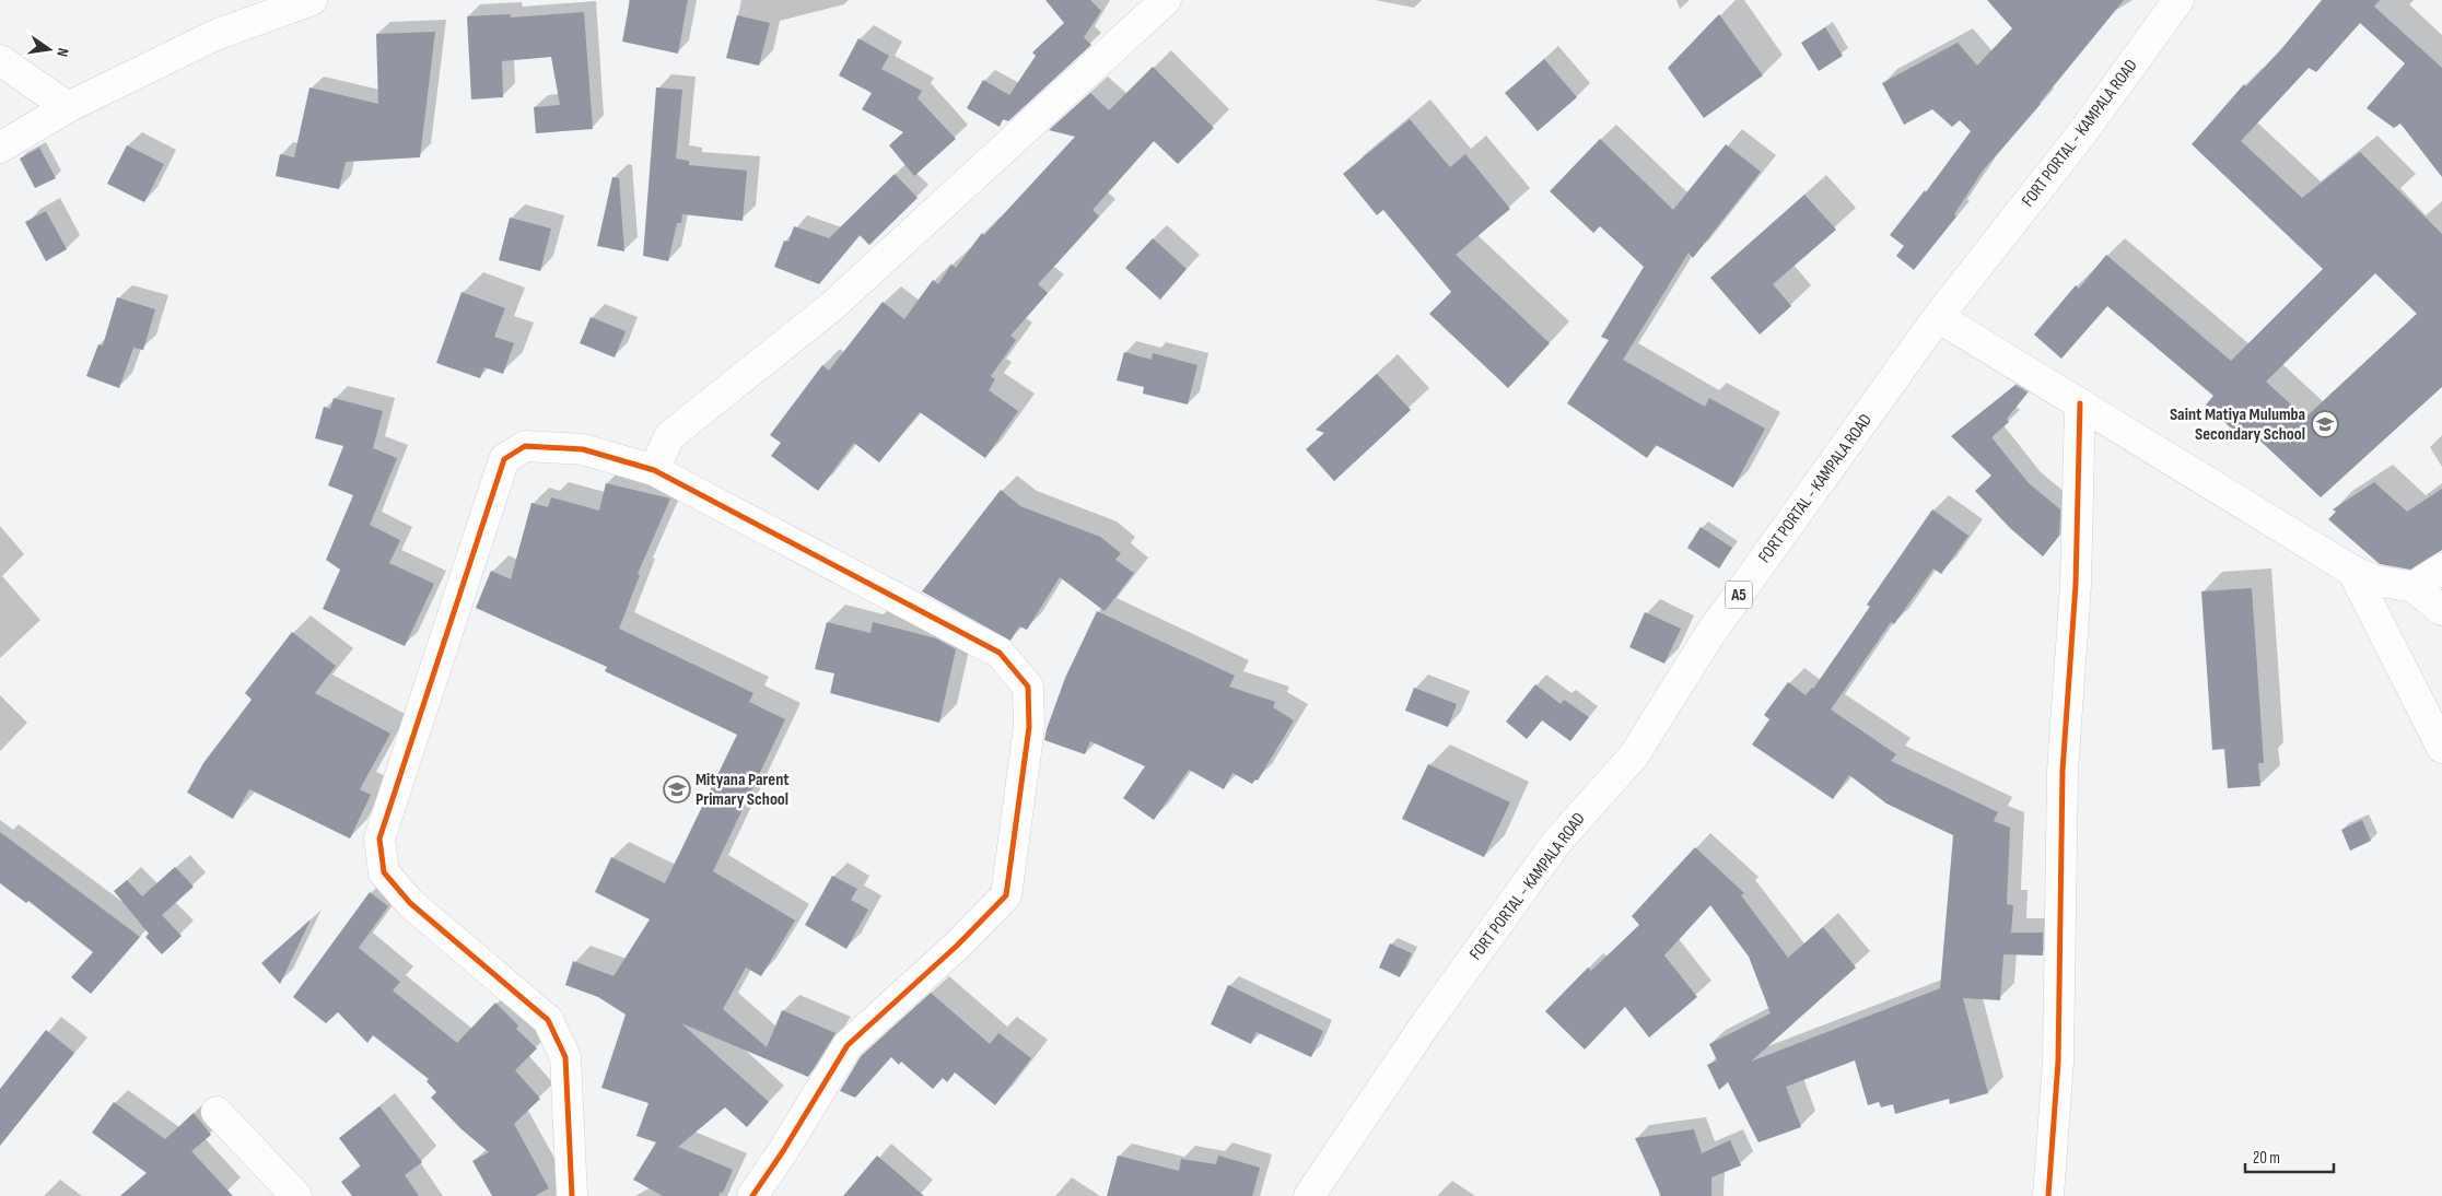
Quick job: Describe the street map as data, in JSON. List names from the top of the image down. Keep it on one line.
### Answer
{"streets":{"street":["FORT PORTAL - KAMPALA ROAD","A5"]},"places":{"school or university":["Saint Matiya Mulumba Secondary School","Mityana Parent Primary School"]},"scale_bar":"20 m","north":"right"}
